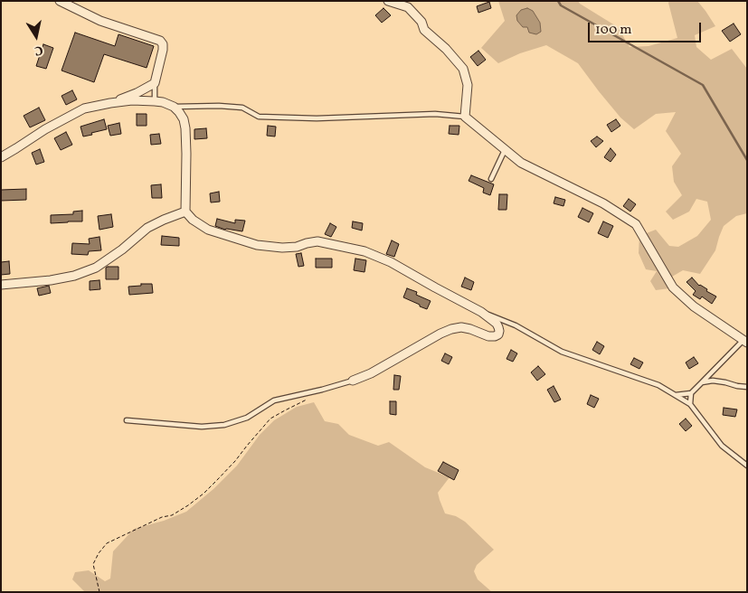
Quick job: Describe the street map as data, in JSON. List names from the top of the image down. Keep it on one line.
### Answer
{"scale_bar":"100 m","north":"bottom"}
